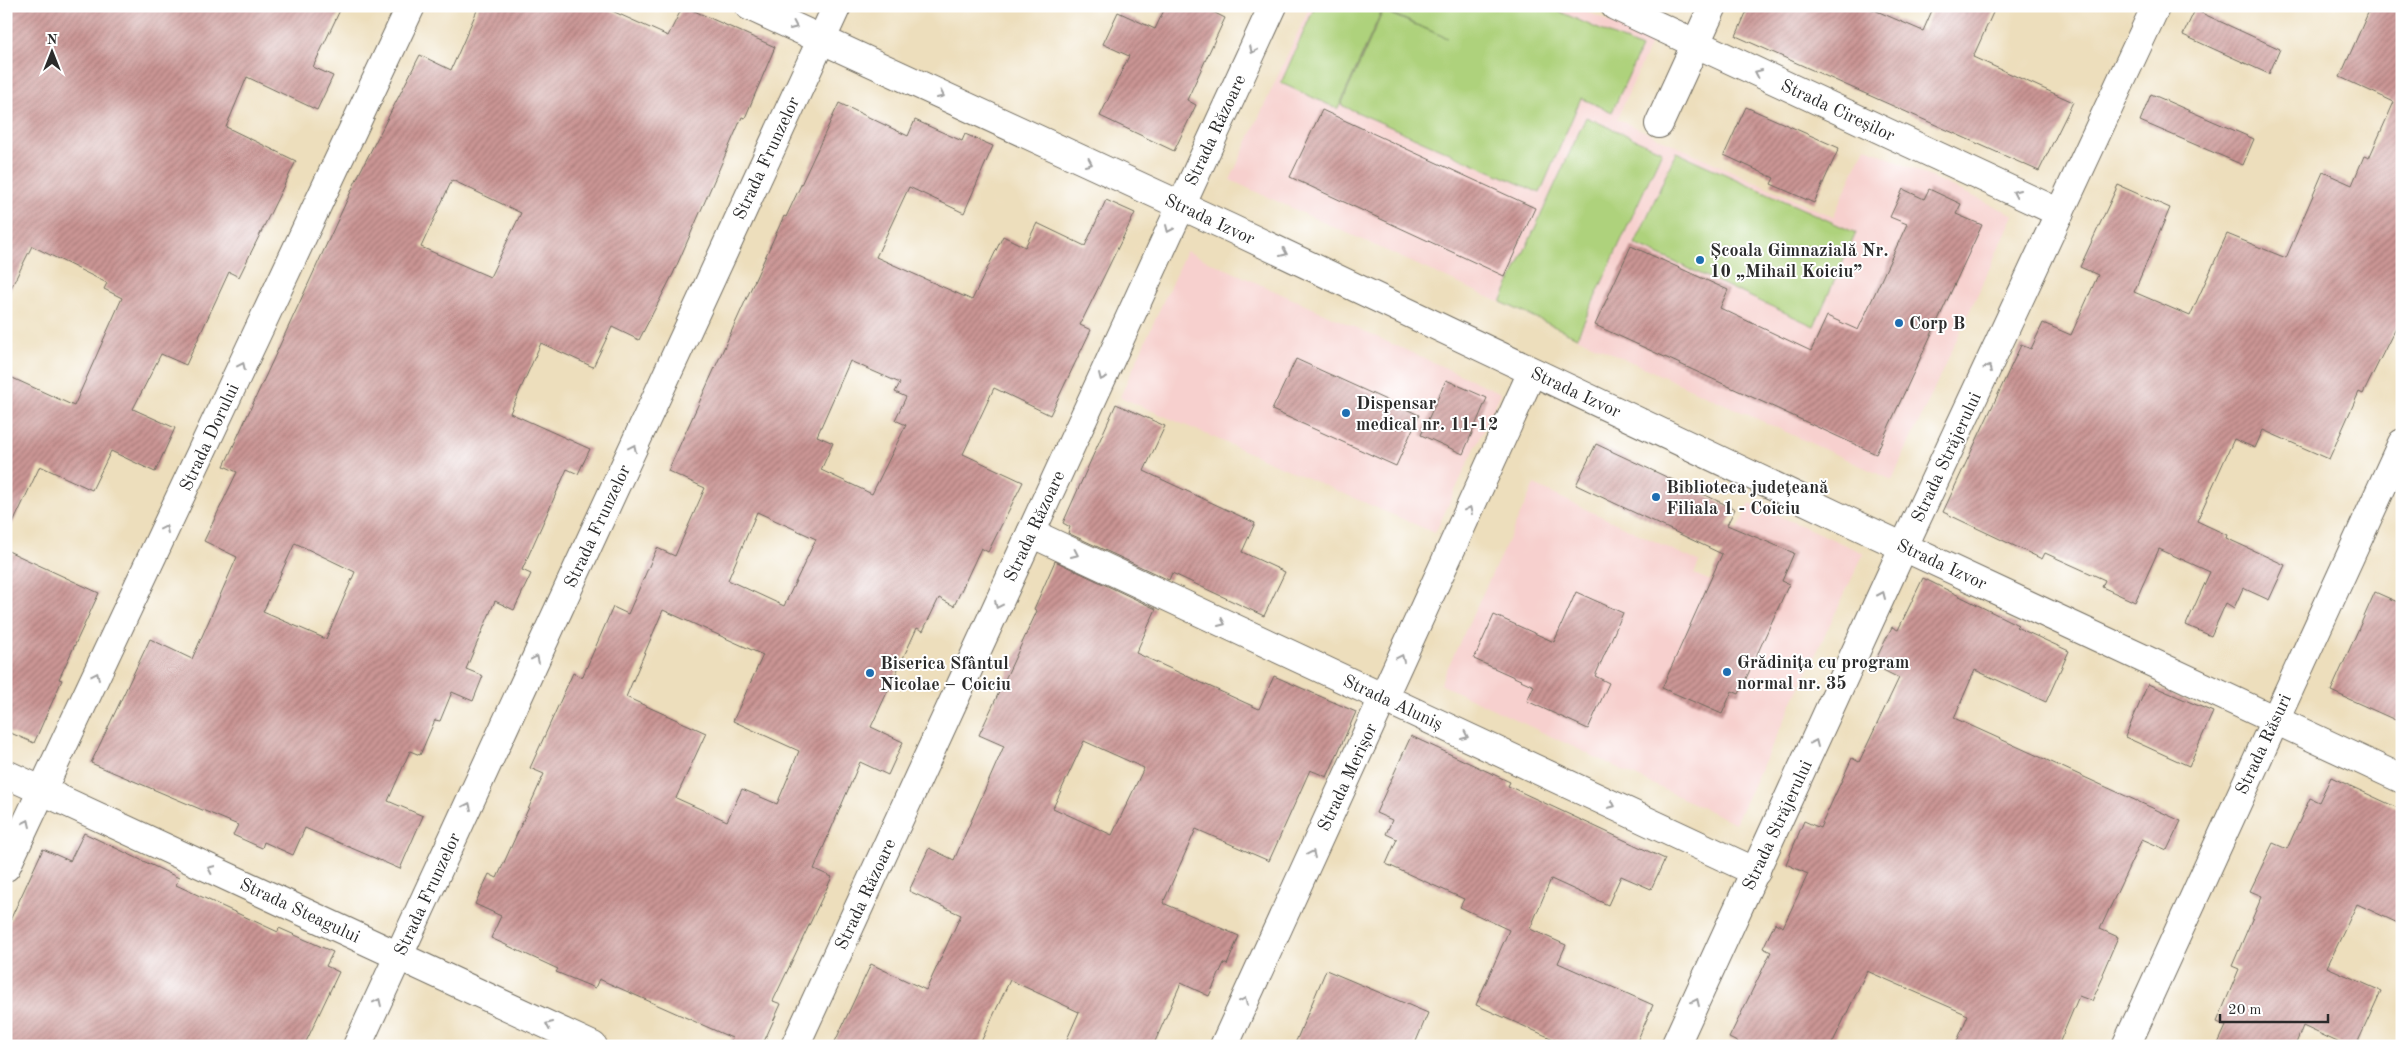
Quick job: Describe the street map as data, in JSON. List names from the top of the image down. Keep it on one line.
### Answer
{"streets":{"street":["Strada Cireșilor","Strada Răzoare","Strada Frunzelor","Strada Izvor","Strada Dorului","Strada Străjerului","Strada Aluniș","Strada Răsuri","Strada Merișor","Strada Steagului"]},"crossings":[["Strada Cireșilor","Strada Străjerului"],["Strada Răzoare","Strada Izvor"],["Strada Răzoare","Strada Aluniș"],["Strada Frunzelor","Strada Izvor"],["Strada Frunzelor","Strada Steagului"],["Strada Izvor","Strada Străjerului"],["Strada Izvor","Strada Răsuri"],["Strada Izvor","Strada Merișor"],["Strada Dorului","Strada Steagului"],["Strada Străjerului","Strada Aluniș"],["Strada Aluniș","Strada Merișor"]],"one_way":["Strada Cireșilor","Strada Răzoare","Strada Frunzelor","Strada Izvor","Strada Dorului","Strada Străjerului","Strada Aluniș","Strada Merișor","Strada Steagului"],"places":["Școala Gimnazială Nr. 10 „Mihail Koiciu”","Corp B","Dispensar medical nr. 11-12","Biblioteca județeană Filiala 1 - Coiciu","Grădinița cu program normal nr. 35","Biserica Sfântul Nicolae – Coiciu"],"scale_bar":"20 m","north":"top"}
